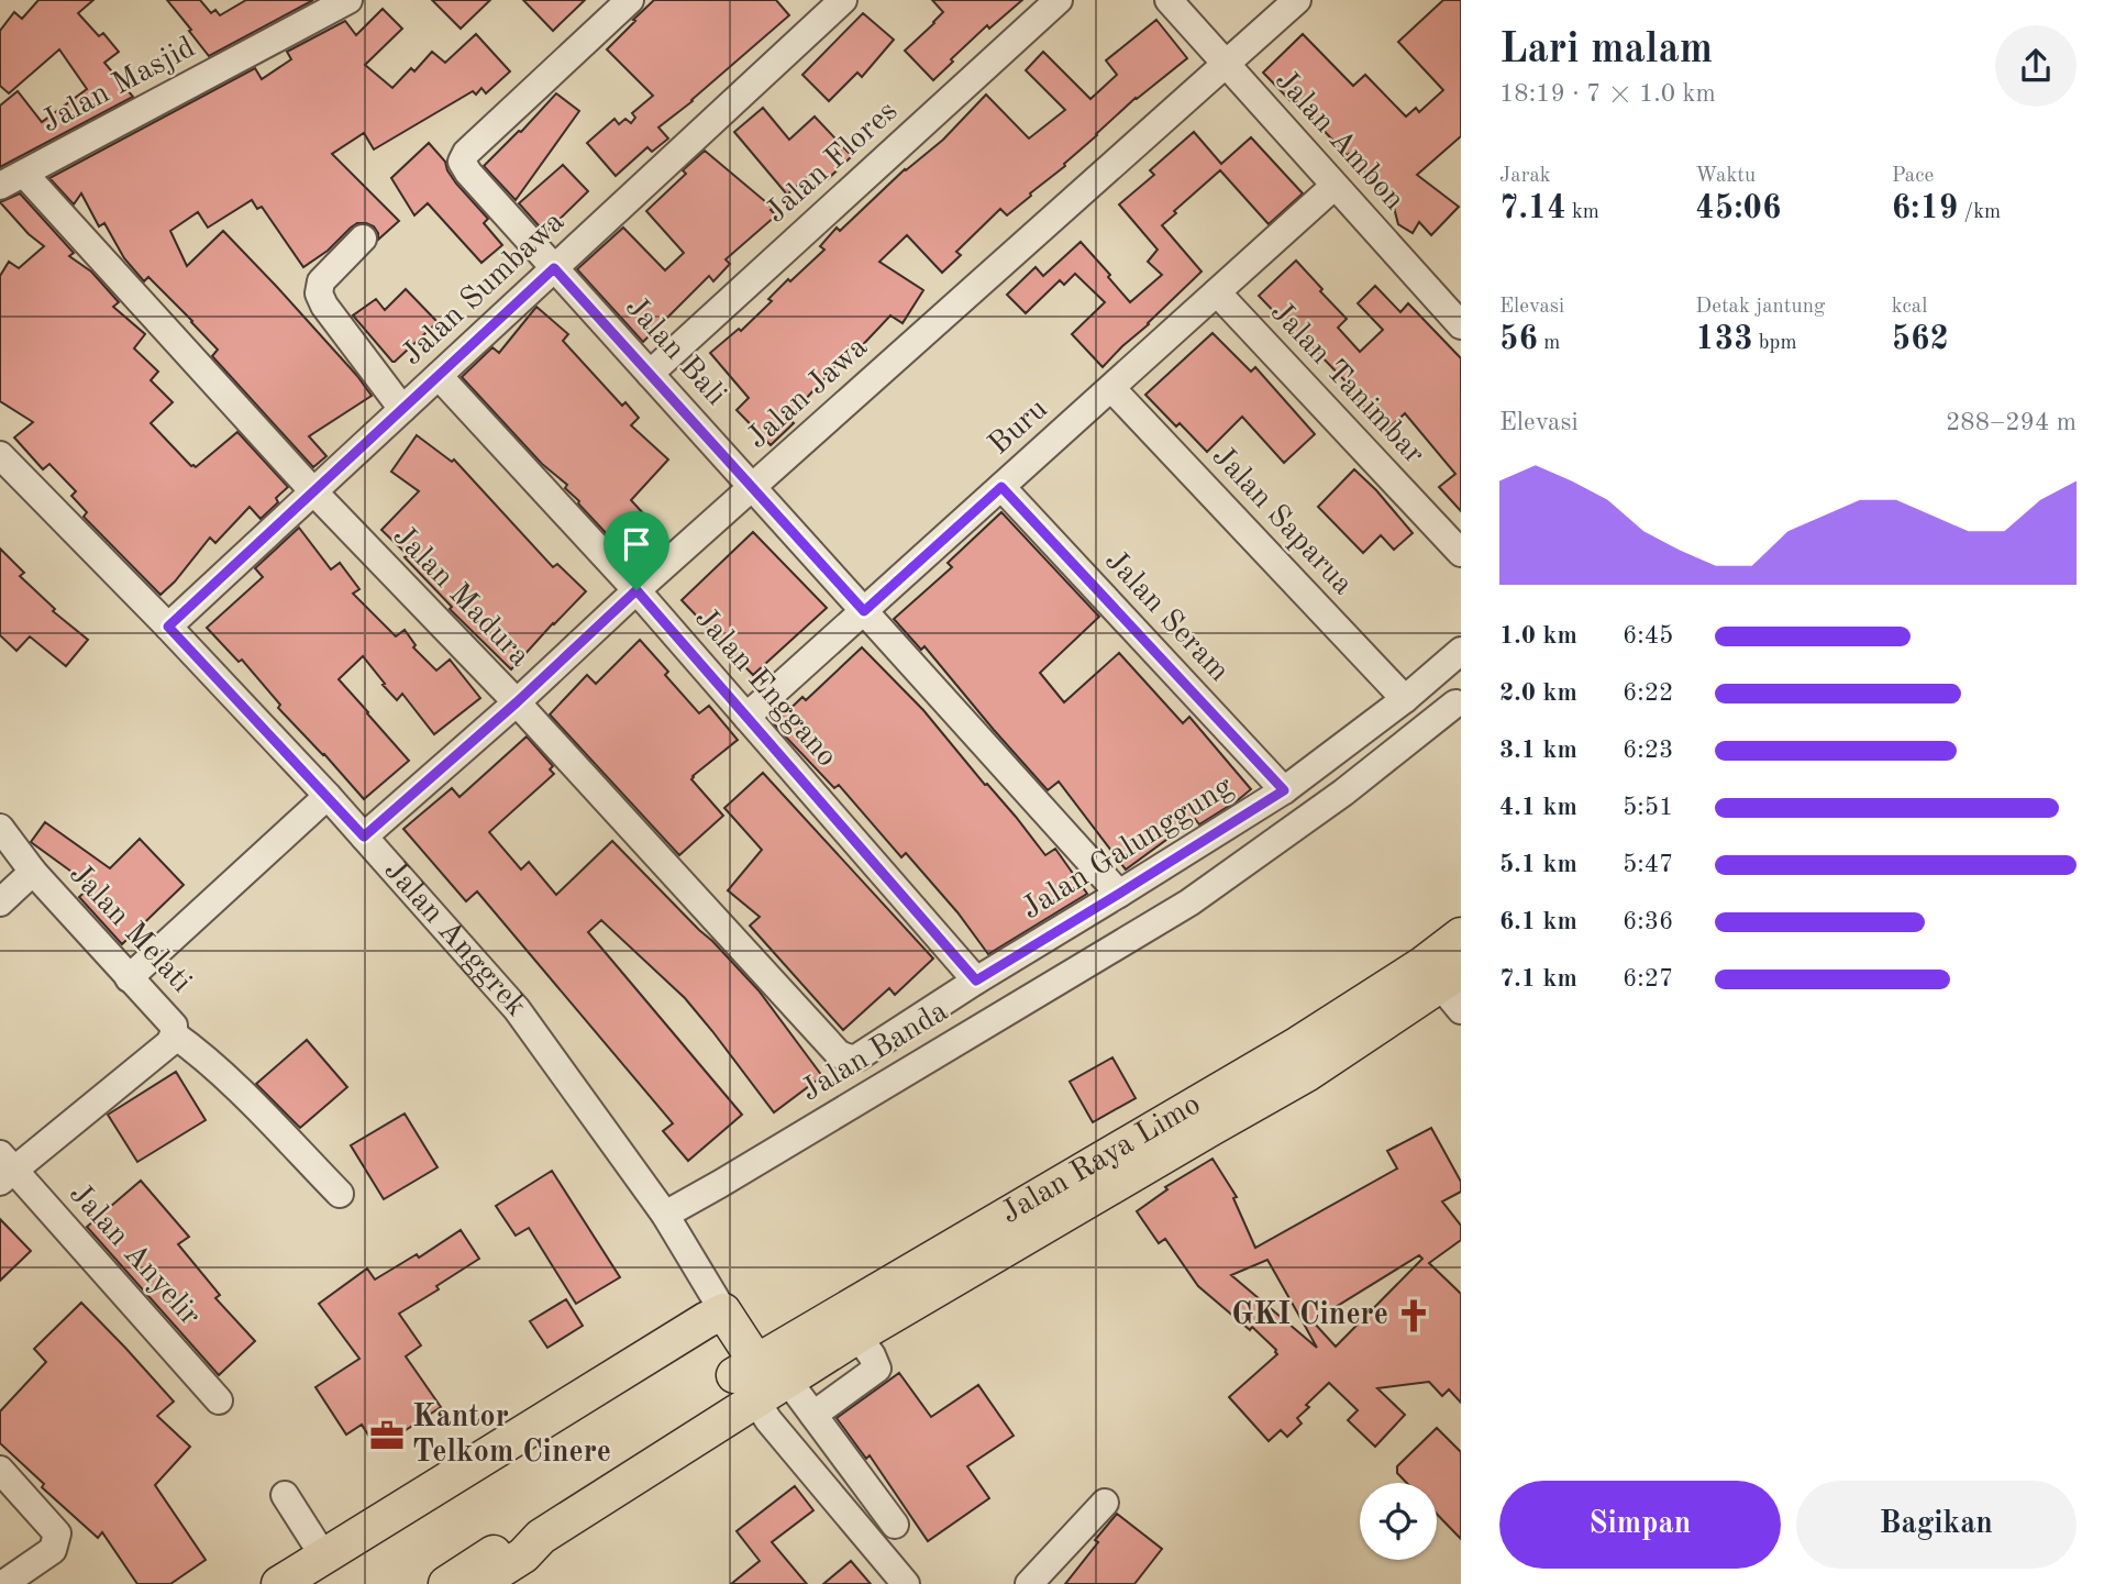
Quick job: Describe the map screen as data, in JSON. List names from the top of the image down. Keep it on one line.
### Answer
{"streets":{"main road":["Jalan Anggrek","Jalan Raya Limo"],"street":["Jalan Masjid","Jalan Ambon","Jalan Flores","Jalan Sumbawa","Jalan Bali","Jalan Tanimbar","Jalan Jawa","Buru","Jalan Saparua","Jalan Madura","Jalan Seram","Jalan Enggano","Jalan Galunggung","Jalan Melati","Jalan Banda","Jalan Anyelir"]},"crossings":[["Jalan Masjid","Jalan Madura"],["Jalan Ambon","Jalan Jawa"],["Jalan Ambon","Buru"],["Jalan Flores","Jalan Bali"],["Jalan Sumbawa","Jalan Bali"],["Jalan Sumbawa","Jalan Madura"],["Jalan Sumbawa","Jalan Enggano"],["Jalan Sumbawa","Jalan Anggrek"],["Jalan Bali","Jalan Jawa"],["Jalan Bali","Buru"],["Jalan Bali","Jalan Galunggung"],["Jalan Tanimbar","Buru"],["Jalan Jawa","Jalan Madura"],["Jalan Jawa","Jalan Enggano"],["Jalan Jawa","Jalan Anggrek"],["Buru","Jalan Saparua"],["Buru","Jalan Seram"],["Buru","Jalan Enggano"],["Jalan Saparua","Jalan Galunggung"],["Jalan Madura","Jalan Galunggung"],["Jalan Seram","Jalan Galunggung"],["Jalan Enggano","Jalan Galunggung"],["Jalan Melati","Jalan Anyelir"],["Jalan Anggrek","Jalan Banda"],["Jalan Anggrek","Jalan Raya Limo"]],"places":{"church":["GKI Cinere"],"office":["Kantor Telkom Cinere"]},"page":{"heading":["Lari malam","18:19 · 7 × 1.0 km"],"stats":[["Jarak","7.14 km"],["Waktu","45:06"],["Pace","6:19 /km"],["Elevasi","56 m"],["Detak jantung","133 bpm"],["kcal","562"]],"chart":["Elevasi","288–294 m"],"list":[{"name":"1.0 km","note":"6:45"},{"name":"2.0 km","note":"6:22"},{"name":"3.1 km","note":"6:23"},{"name":"4.1 km","note":"5:51"},{"name":"5.1 km","note":"5:47"},{"name":"6.1 km","note":"6:36"},{"name":"7.1 km","note":"6:27"}],"buttons":["Simpan","Bagikan"]}}
